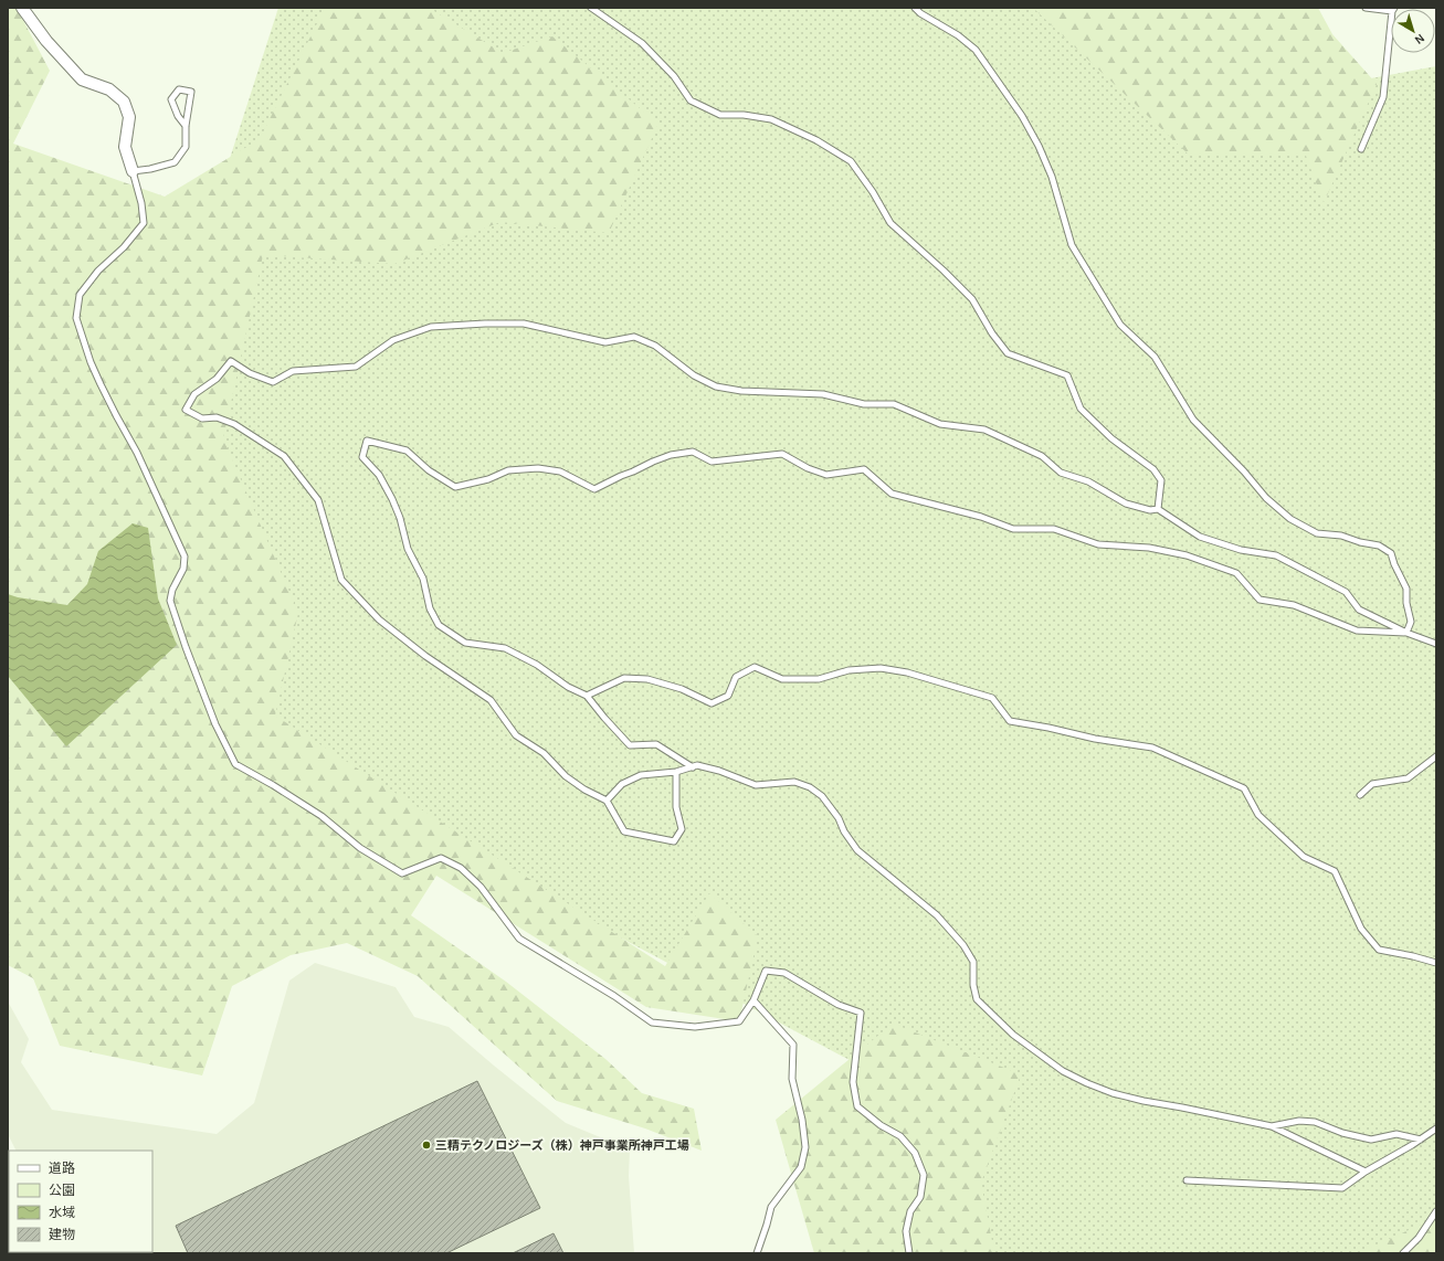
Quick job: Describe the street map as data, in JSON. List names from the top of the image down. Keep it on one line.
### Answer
{"places":["三精テクノロジーズ（株）神戸事業所神戸工場"],"legend":["道路","公園","水域","建物"],"north":"bottom right"}
